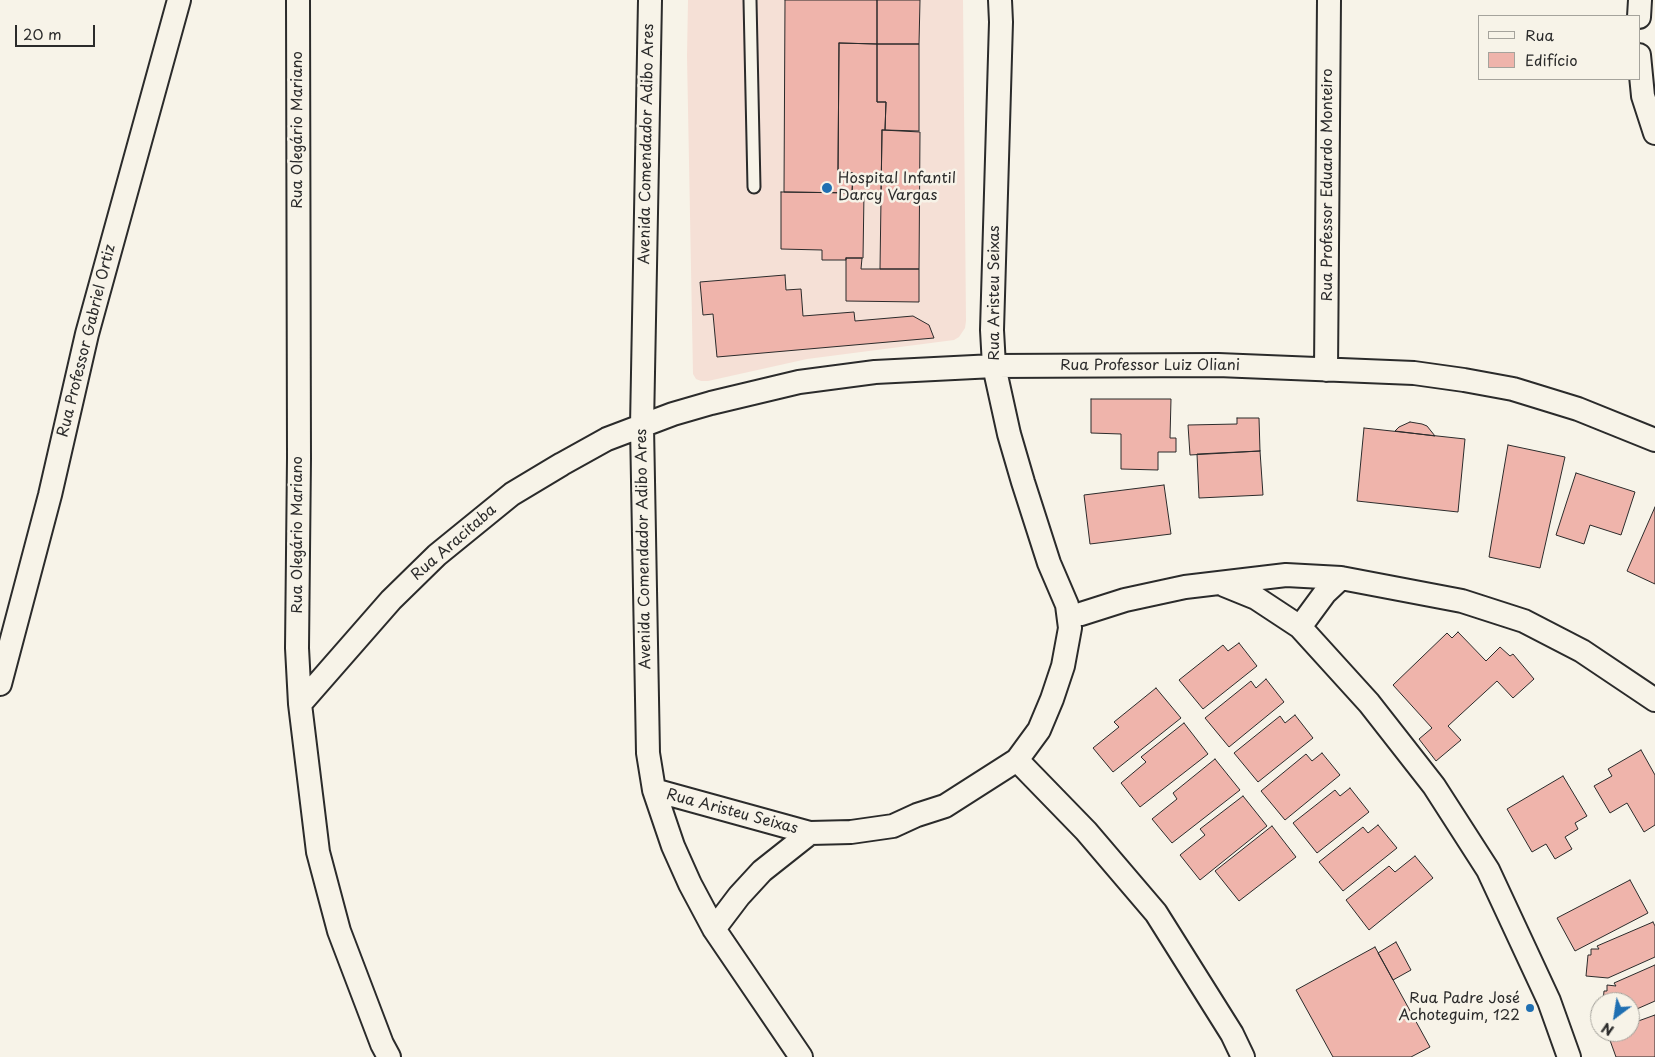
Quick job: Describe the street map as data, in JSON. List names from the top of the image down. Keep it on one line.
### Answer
{"streets":{"street":["Rua Olegário Mariano","Avenida Comendador Adibo Ares","Rua Professor Eduardo Monteiro","Rua Aristeu Seixas","Rua Professor Gabriel Ortiz","Rua Professor Luiz Oliani","Rua Aracitaba"]},"crossings":[["Rua Olegário Mariano","Rua Aracitaba"],["Avenida Comendador Adibo Ares","Rua Aristeu Seixas"],["Avenida Comendador Adibo Ares","Rua Professor Luiz Oliani"],["Avenida Comendador Adibo Ares","Rua Aracitaba"],["Rua Professor Eduardo Monteiro","Rua Professor Luiz Oliani"],["Rua Aristeu Seixas","Rua Professor Luiz Oliani"],["Rua Professor Luiz Oliani","Rua Aracitaba"]],"places":["Hospital Infantil Darcy Vargas","Rua Padre José Achoteguim, 122"],"legend":["Rua","Edifício"],"scale_bar":"20 m","north":"bottom left"}
